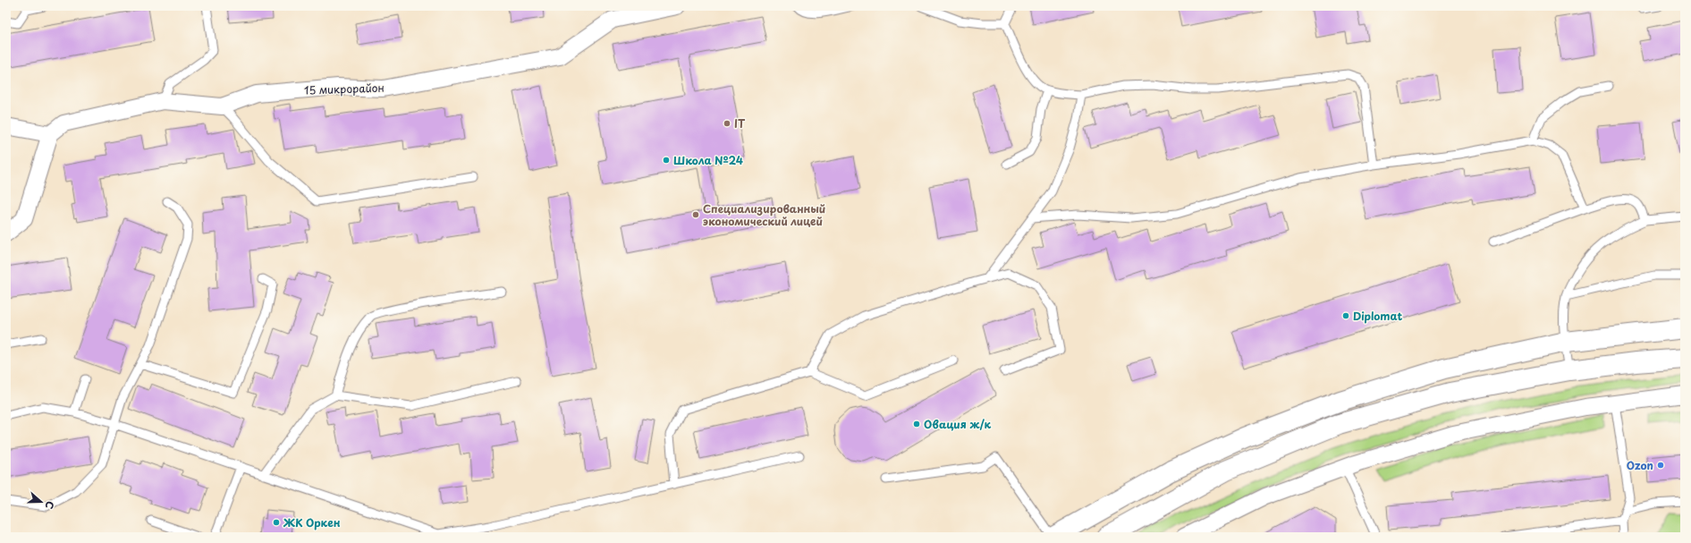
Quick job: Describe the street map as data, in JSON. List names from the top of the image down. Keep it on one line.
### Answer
{"streets":{"street":["15 микрорайон"]},"places":["IT","Школа №24","Специализированный экономический лицей","Diplomat","Овация ж/к","Ozon","ЖК Оркен"],"north":"right"}
